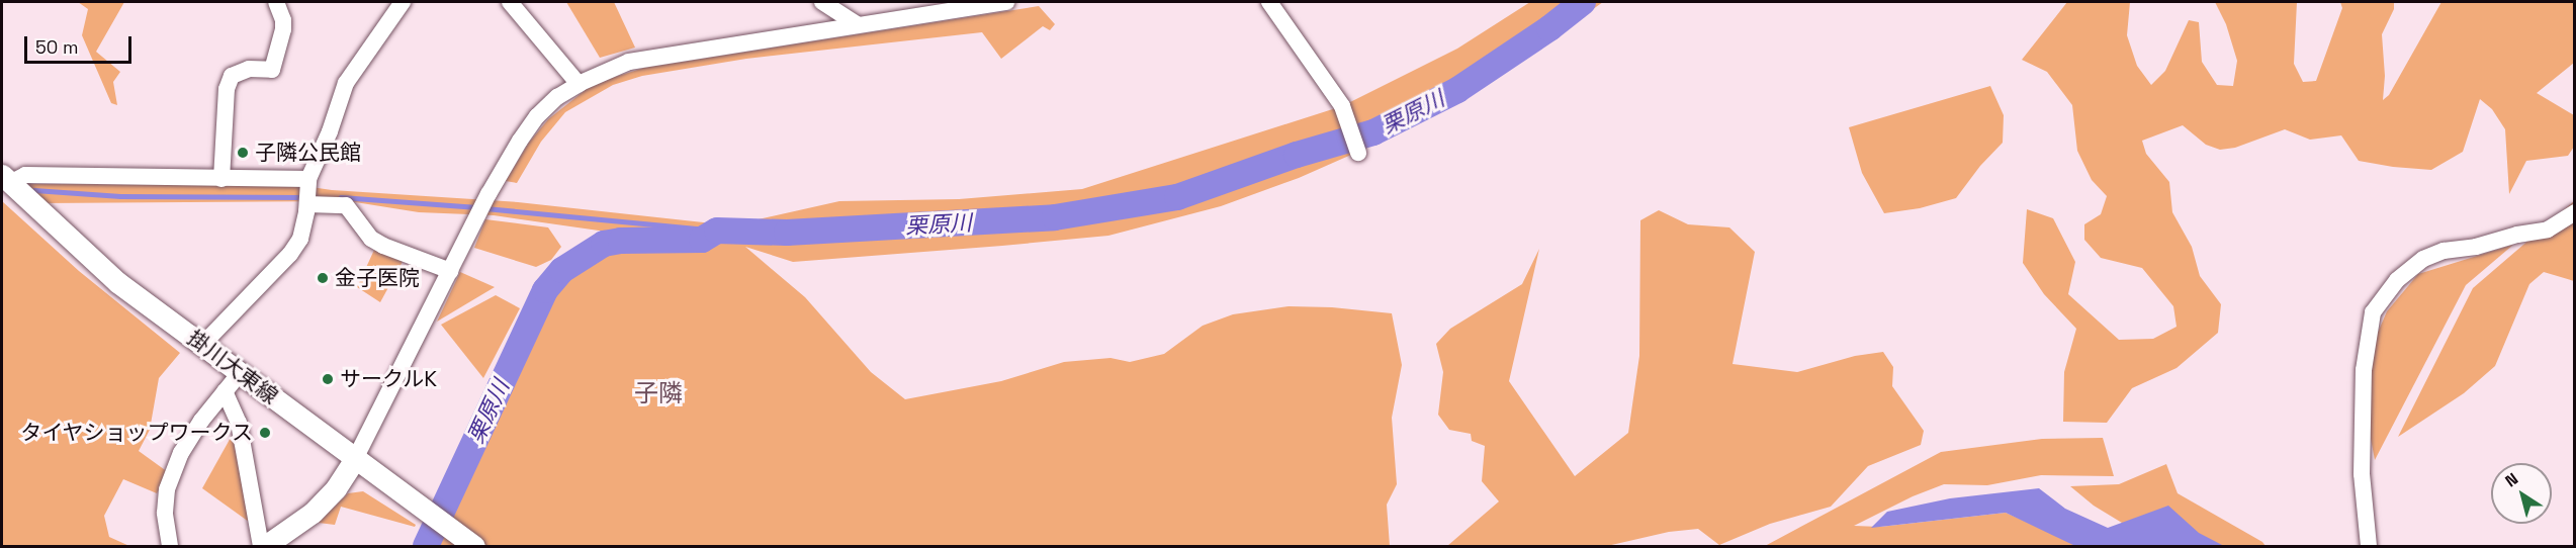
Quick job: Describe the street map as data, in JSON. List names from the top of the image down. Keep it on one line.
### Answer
{"streets":{"main road":["掛川大東線"]},"districts":["子隣"],"water":["栗原川"],"places":["子隣公民館","金子医院","サークルK","タイヤショップワークス"],"scale_bar":"50 m","north":"top left"}
